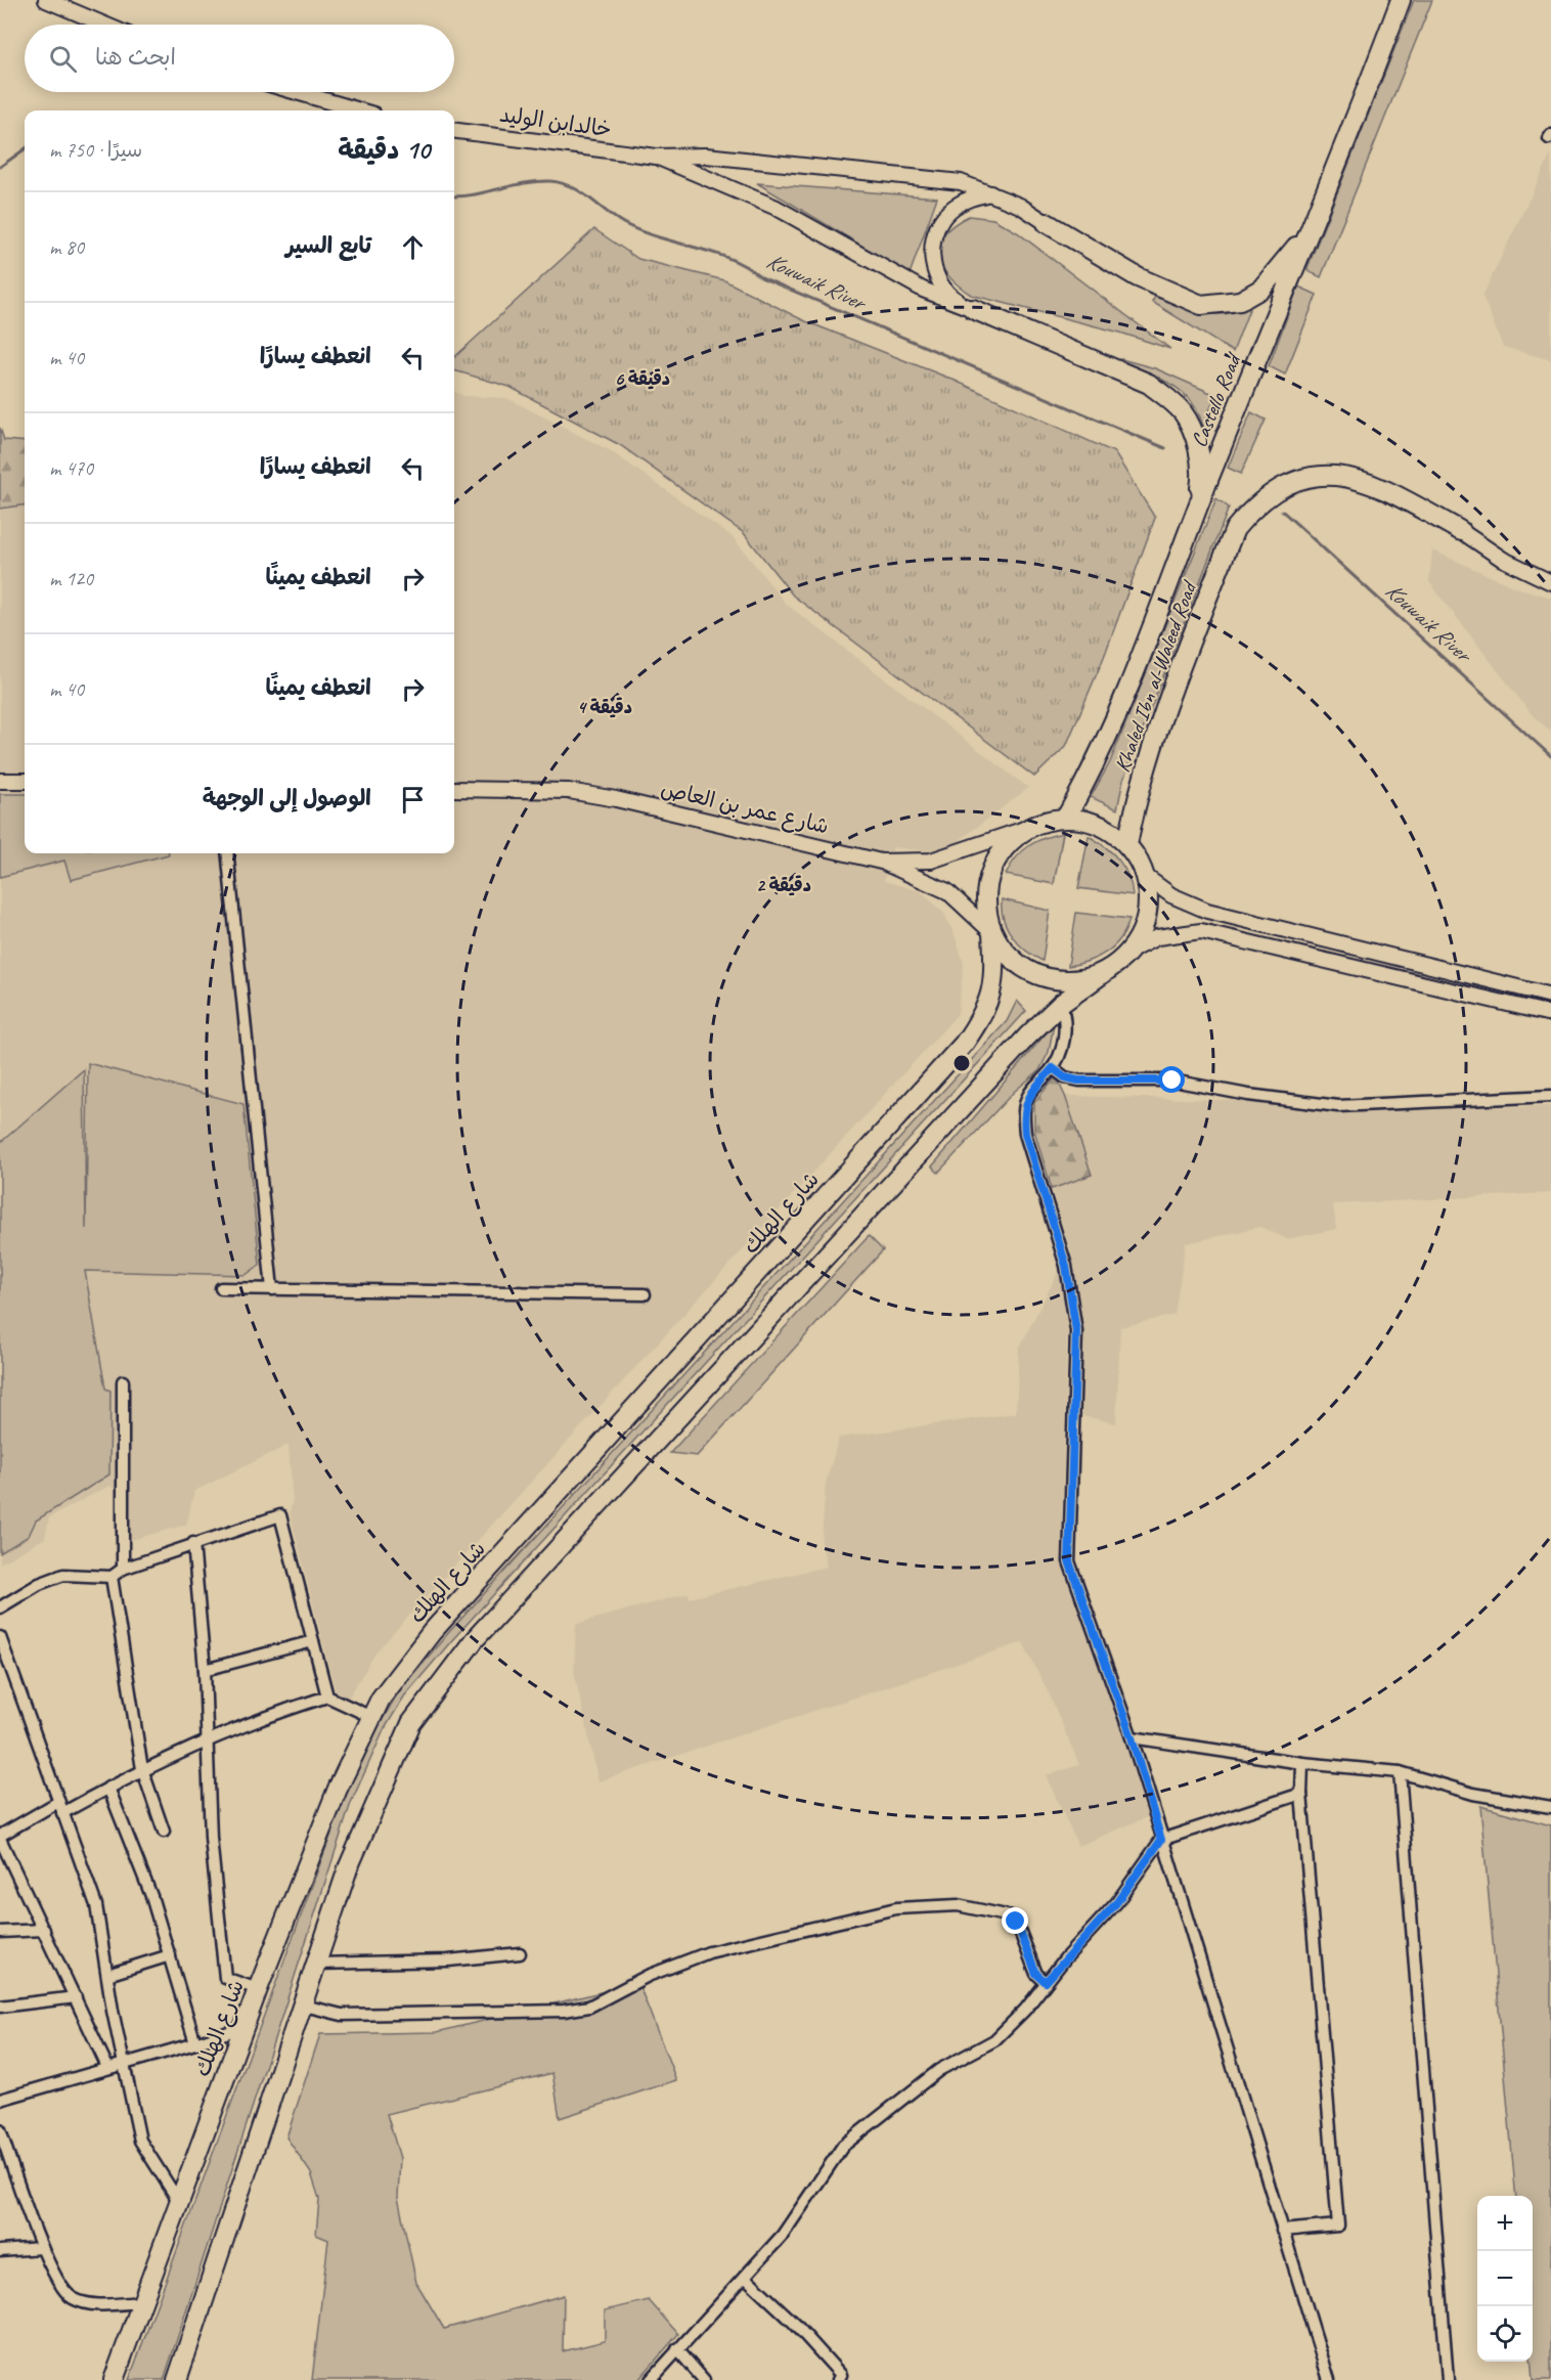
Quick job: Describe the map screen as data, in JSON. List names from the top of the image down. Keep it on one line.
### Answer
{"streets":{"highway":["Castello Road","Khaled Ibn al-Waleed Road","شارع الهلك"],"main road":["خالدابن الوليد","شارع عمر بن العاص"]},"crossings":[["Castello Road","Khaled Ibn al-Waleed Road"],["Castello Road","شارع عمر بن العاص"],["Castello Road","شارع الهلك"],["Khaled Ibn al-Waleed Road","شارع عمر بن العاص"],["Khaled Ibn al-Waleed Road","شارع الهلك"],["شارع عمر بن العاص","شارع الهلك"]],"water":["Kouwaik River"],"page":{"search":"ابحث هنا","heading":["10 دقيقة","سيرًا · 750 m"],"list":[["تابع السير","80 m"],["انعطف يسارًا","40 m"],["انعطف يسارًا","470 m"],["انعطف يمينًا","120 m"],["انعطف يمينًا","40 m"],"الوصول إلى الوجهة"],"map_buttons":["+","−"]},"rings":["6 دقيقة","4 دقيقة","2 دقيقة"]}
